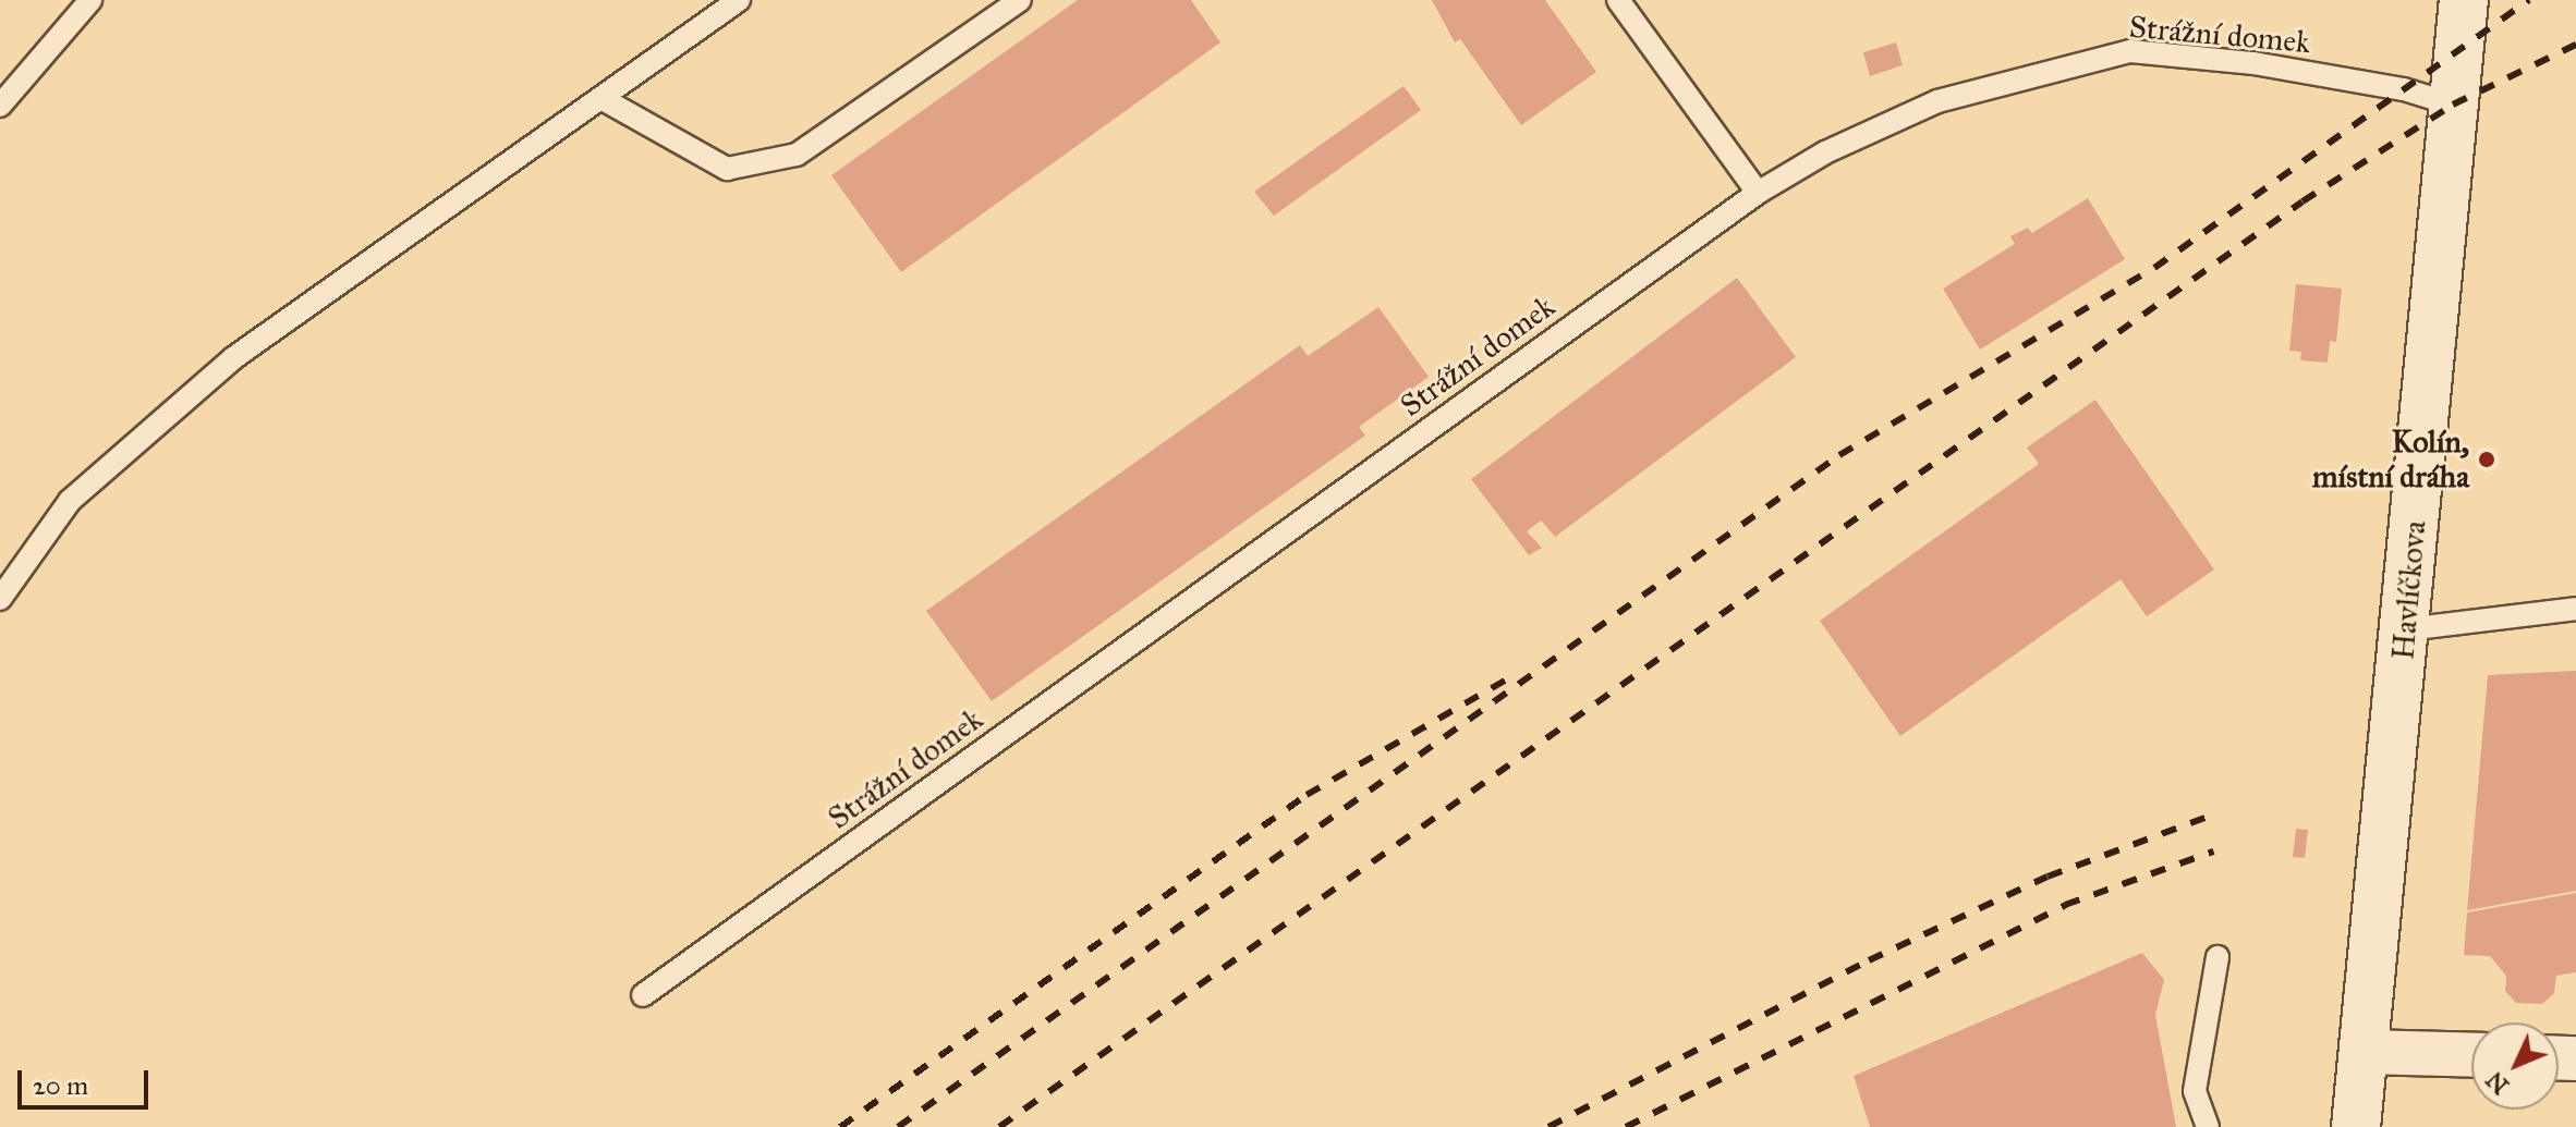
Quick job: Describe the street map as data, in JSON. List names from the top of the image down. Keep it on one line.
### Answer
{"streets":{"street":["Havlíčkova"],"lane":["Strážní domek"]},"crossings":[["Strážní domek","Havlíčkova"]],"places":["Kolín, místní dráha"],"scale_bar":"20 m","north":"bottom left"}
